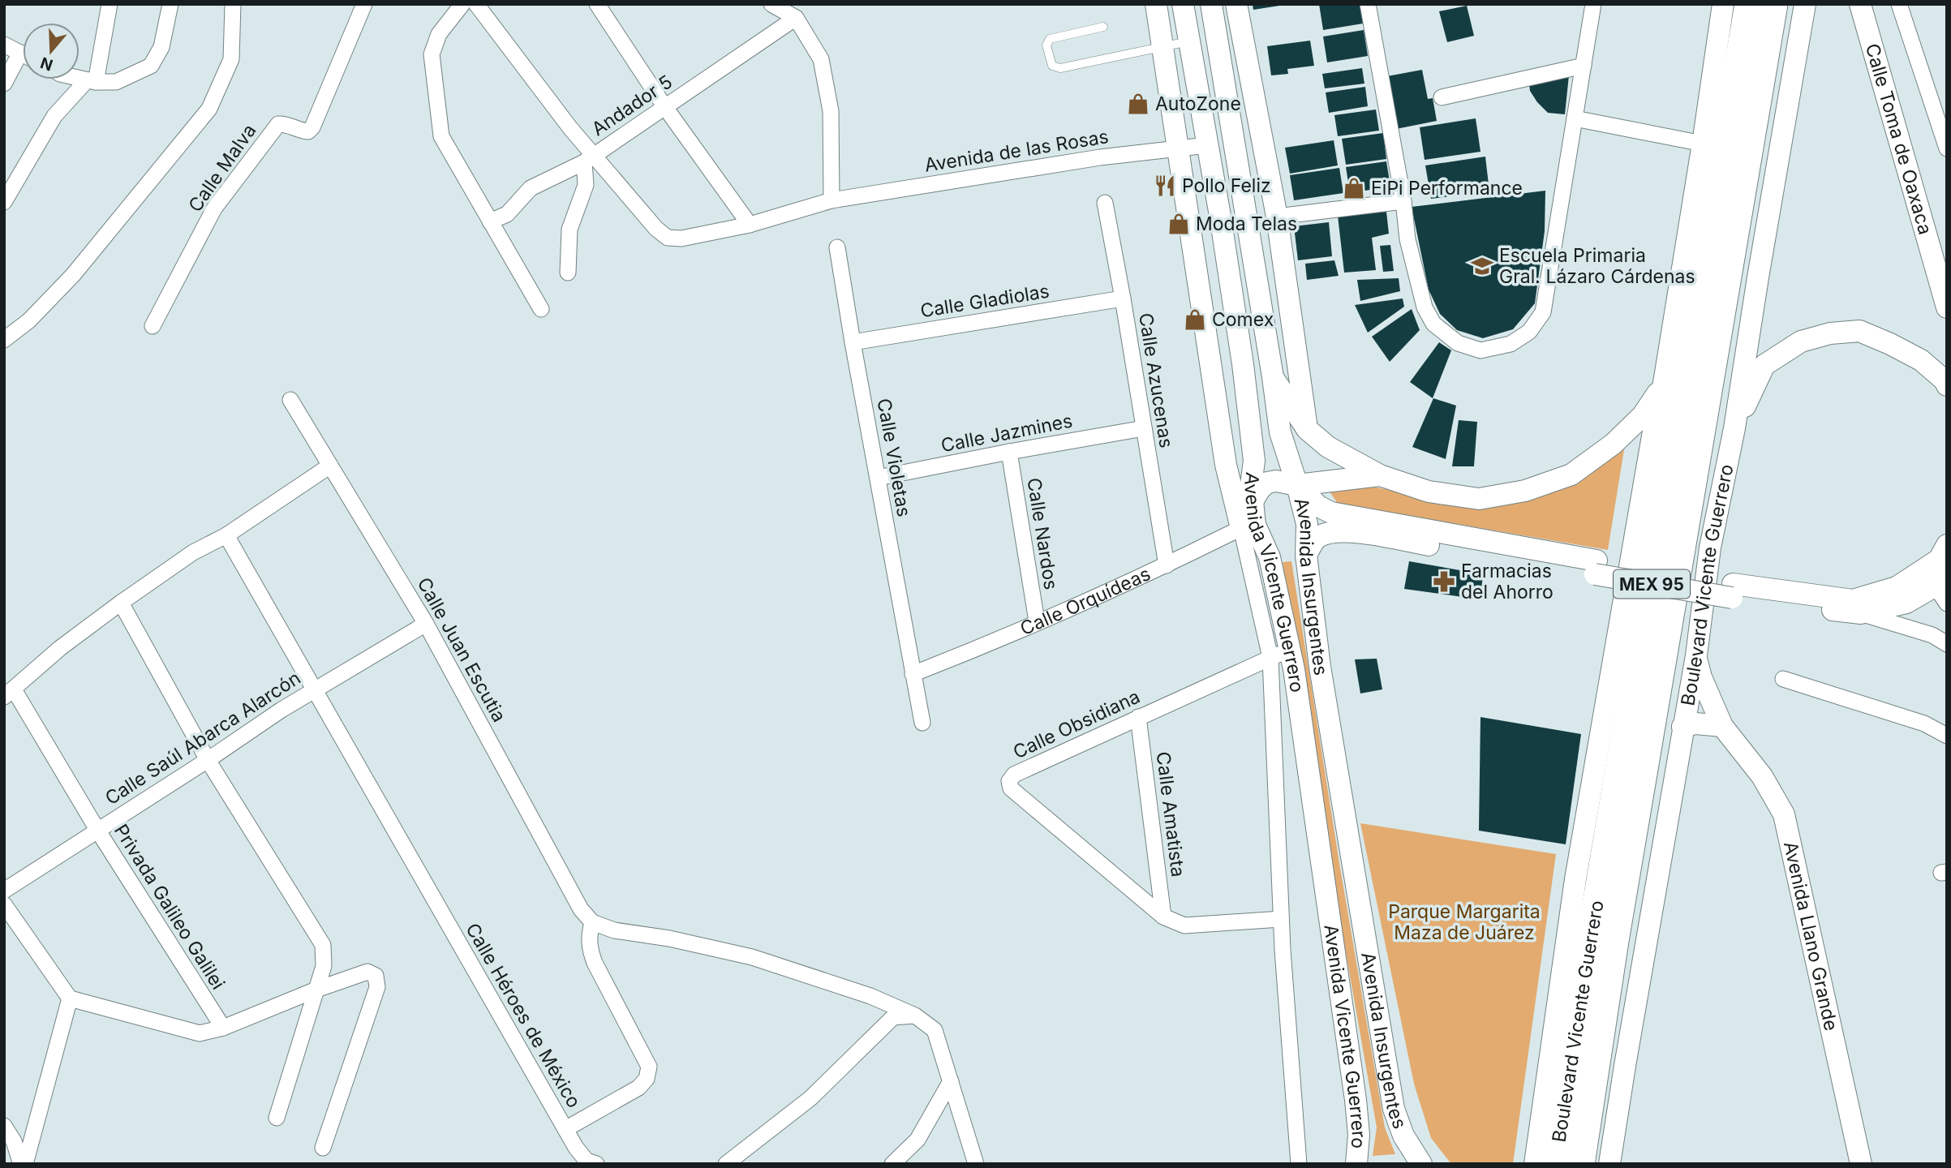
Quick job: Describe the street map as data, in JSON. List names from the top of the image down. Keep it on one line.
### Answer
{"streets":{"highway":["MEX 95","Boulevard Vicente Guerrero"],"main road":["Calle Toma de Oaxaca","Avenida Vicente Guerrero","Avenida Insurgentes","Avenida Llano Grande"],"street":["Andador 5","Avenida de las Rosas","Calle Malva","Calle Gladiolas","Calle Azucenas","Calle Jazmines","Calle Violetas","Calle Nardos","Calle Orquídeas","Calle Juan Escutia","Calle Obsidiana","Calle Saúl Abarca Alarcón","Calle Amatista","Privada Galileo Galilei","Calle Héroes de México"]},"crossings":[["Andador 5","Avenida de las Rosas"],["Avenida de las Rosas","Avenida Vicente Guerrero"],["Calle Gladiolas","Calle Azucenas"],["Calle Gladiolas","Calle Violetas"],["Calle Azucenas","Calle Jazmines"],["Calle Azucenas","Calle Orquídeas"],["Calle Jazmines","Calle Violetas"],["Calle Jazmines","Calle Nardos"],["Calle Violetas","Calle Orquídeas"],["Calle Nardos","Calle Orquídeas"],["Avenida Vicente Guerrero","Calle Orquídeas"],["Avenida Vicente Guerrero","Calle Obsidiana"],["Boulevard Vicente Guerrero","Avenida Llano Grande"],["Calle Juan Escutia","Calle Saúl Abarca Alarcón"],["Calle Juan Escutia","Calle Héroes de México"],["Calle Obsidiana","Calle Amatista"],["Calle Saúl Abarca Alarcón","Privada Galileo Galilei"],["Calle Saúl Abarca Alarcón","Calle Héroes de México"]],"parks":["Parque Margarita Maza de Juárez"],"places":{"shop":["AutoZone","EiPi Performance","Moda Telas","Comex"],"restaurant":["Pollo Feliz"],"school or university":["Escuela Primaria Gral. Lázaro Cárdenas"],"pharmacy":["Farmacias del Ahorro"]},"north":"bottom"}
